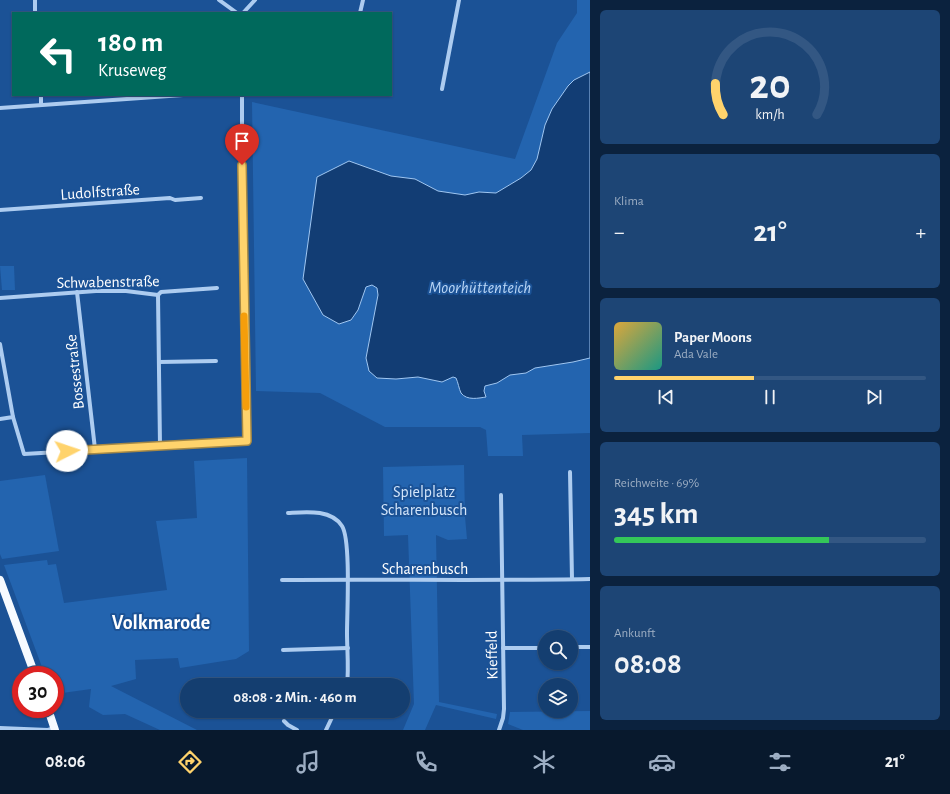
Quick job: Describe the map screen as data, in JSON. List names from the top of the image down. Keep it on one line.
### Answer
{"streets":{"street":["Ludolfstraße","Schwabenstraße","Bossestraße","Scharenbusch","Kieffeld"]},"crossings":[["Schwabenstraße","Bossestraße"],["Scharenbusch","Kieffeld"]],"districts":["Volkmarode"],"water":["Moorhüttenteich"],"parks":["Spielplatz Scharenbusch"],"page":{"turn":["180 m","Kruseweg"],"tile":["Klima",["Reichweite · 69%","345 km"],["Ankunft","08:08"]],"heat":["−","21°","+"],"song":["Paper Moons","Ada Vale"],"limit":"30","trip":"08:08 · 2 Min. · 460 m","tabs":["08:06","21°"],"gauge":["20","km/h"]}}
